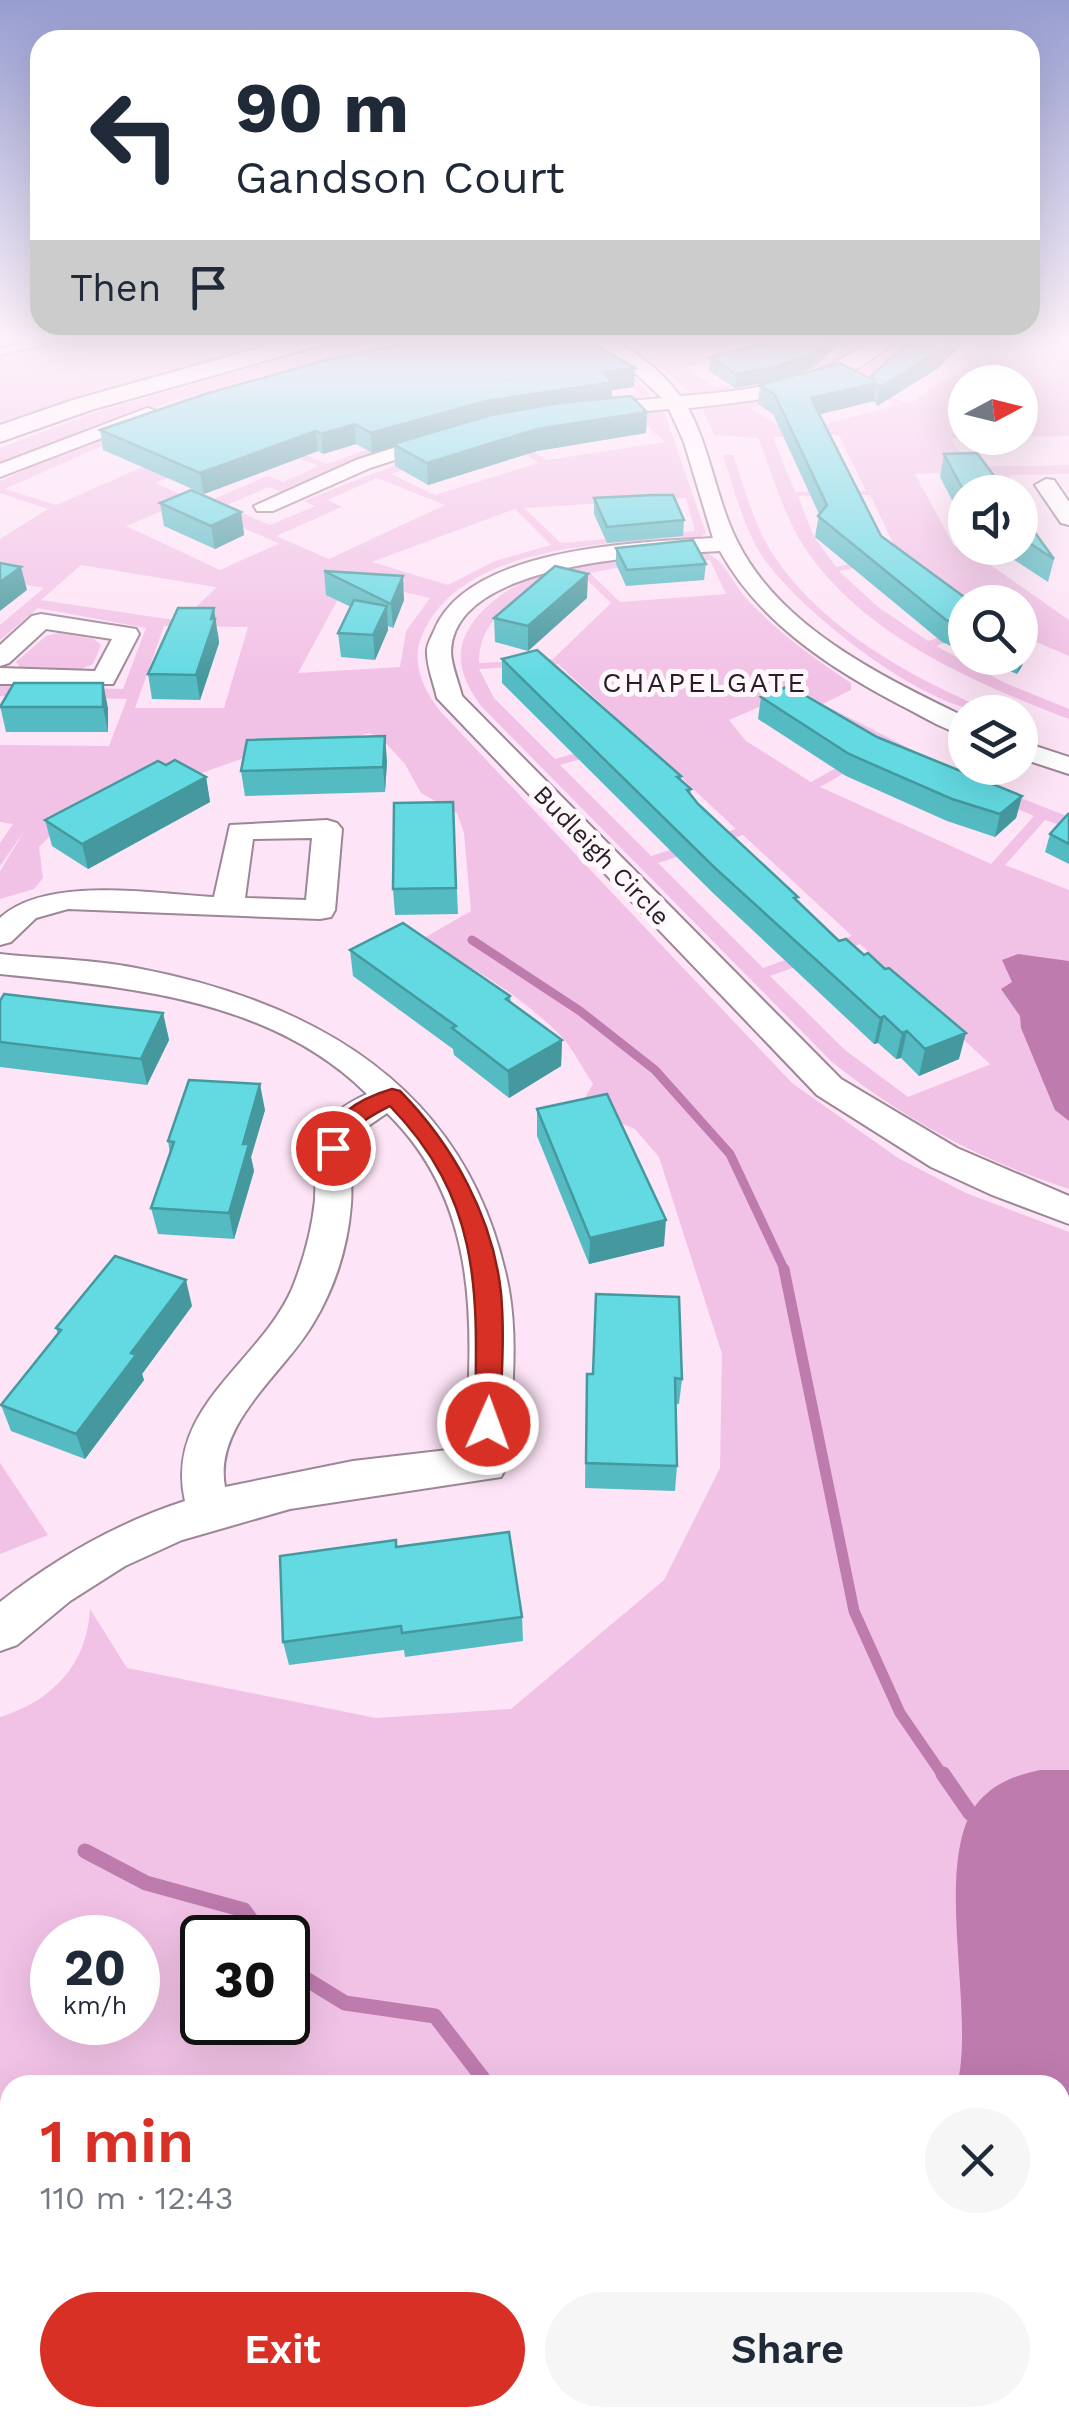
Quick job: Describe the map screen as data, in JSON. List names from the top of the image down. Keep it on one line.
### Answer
{"streets":{"street":["Budleigh Circle"]},"districts":["CHAPELGATE"],"north":"right","page":{"turn":["90 m","Gandson Court"],"then":"Then","speed":"20 km/h","limit":"30","heading":["1 min","110 m · 12:43"],"buttons":["Exit","Share"]}}
